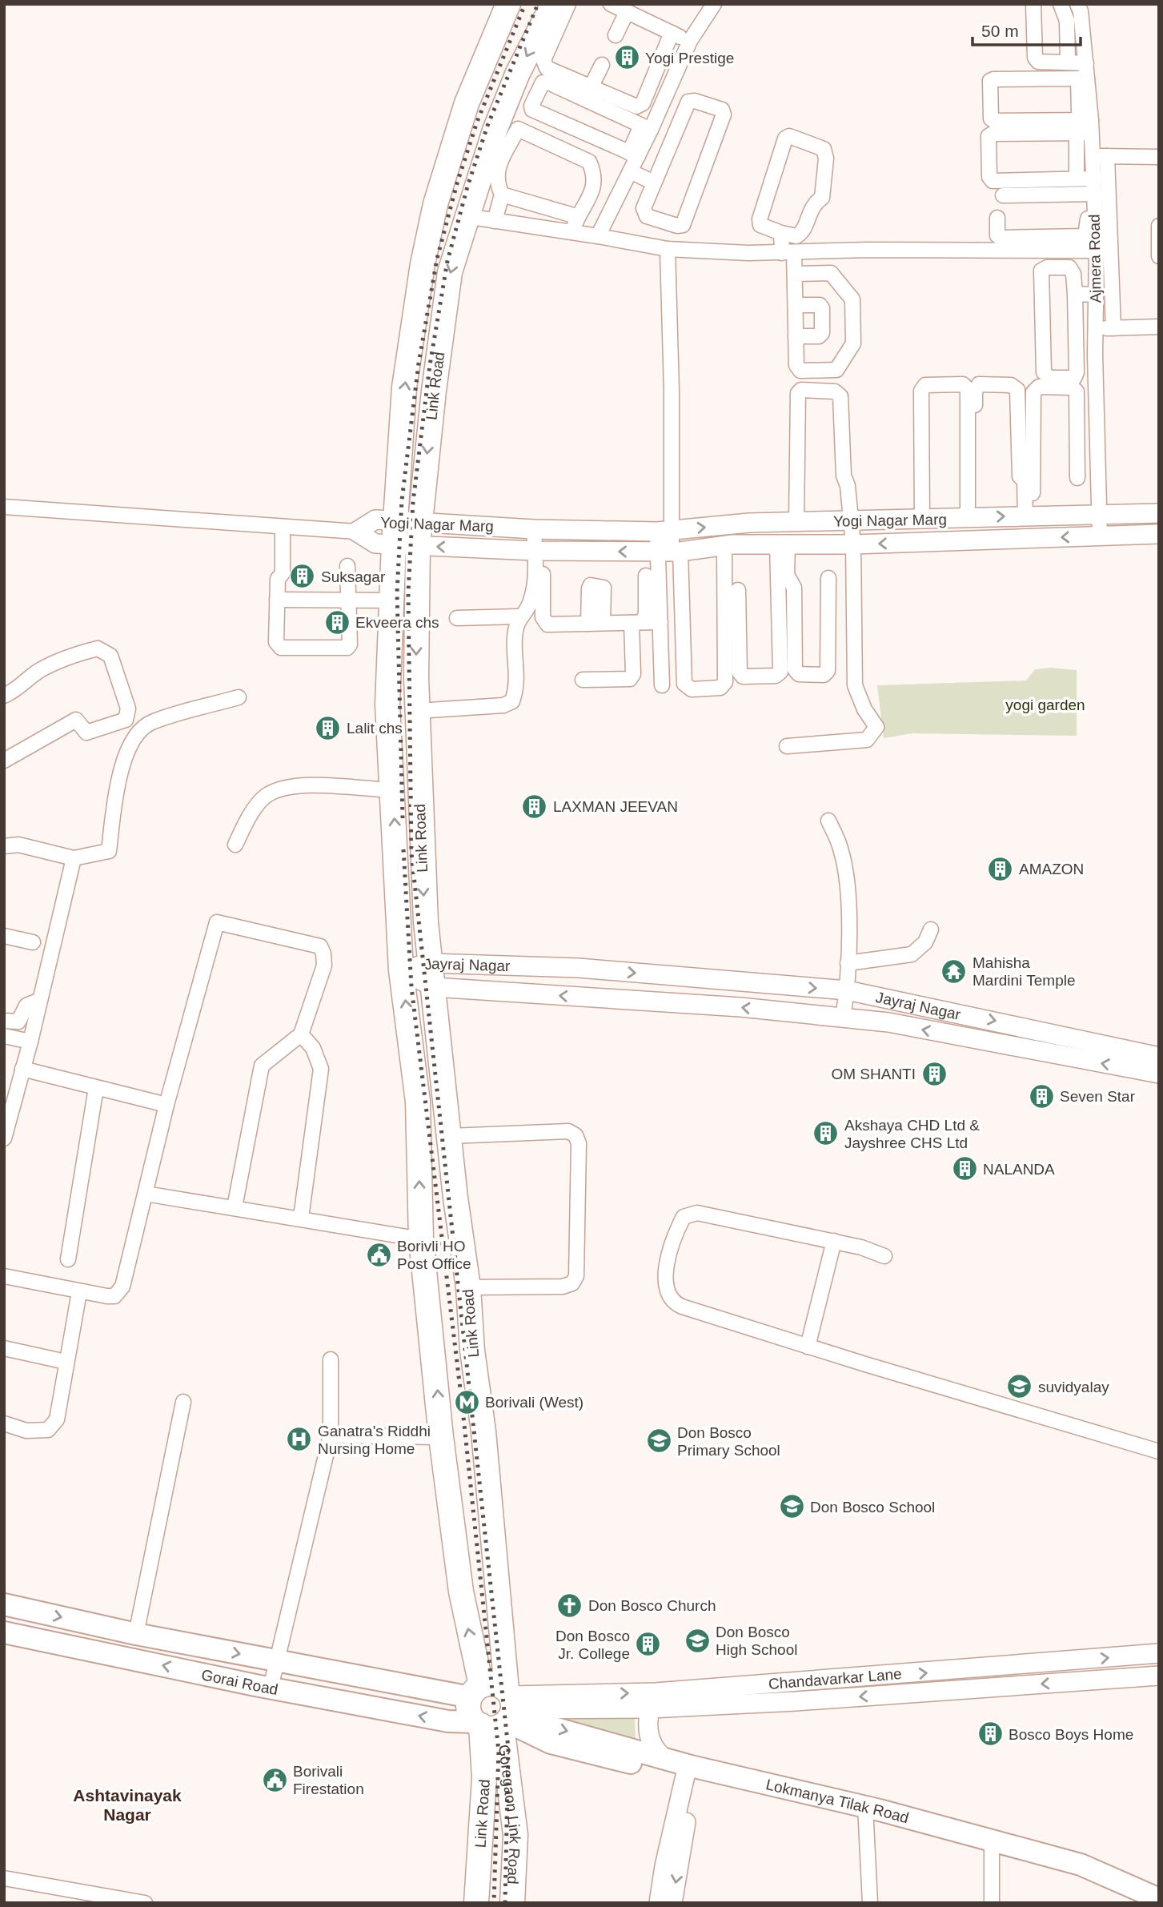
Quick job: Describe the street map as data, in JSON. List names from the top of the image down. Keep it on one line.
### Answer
{"streets":{"main road":["Link Road","Gorai Road","Lokmanya Tilak Road","Goregaon Link Road"],"street":["Ajmera Road","Yogi Nagar Marg","Jayraj Nagar","Chandavarkar Lane"]},"crossings":[["Ajmera Road","Yogi Nagar Marg"],["Link Road","Yogi Nagar Marg"],["Link Road","Jayraj Nagar"],["Link Road","Chandavarkar Lane"],["Link Road","Gorai Road"],["Link Road","Lokmanya Tilak Road"],["Link Road","Goregaon Link Road"],["Chandavarkar Lane","Gorai Road"],["Chandavarkar Lane","Lokmanya Tilak Road"],["Chandavarkar Lane","Goregaon Link Road"],["Gorai Road","Lokmanya Tilak Road"],["Gorai Road","Goregaon Link Road"],["Lokmanya Tilak Road","Goregaon Link Road"]],"districts":["Ashtavinayak Nagar"],"parks":["yogi garden"],"places":{"building":["Yogi Prestige","Suksagar","Ekveera chs","Lalit chs","LAXMAN JEEVAN","AMAZON","OM SHANTI","Seven Star","Akshaya CHD Ltd & Jayshree CHS Ltd","NALANDA","Don Bosco Jr. College","Bosco Boys Home"],"temple":["Mahisha Mardini Temple"],"public building":["Borivli HO Post Office","Borivali Firestation"],"school or university":["suvidyalay","Don Bosco Primary School","Don Bosco School","Don Bosco High School"],"metro station":["Borivali (West)"],"hospital":["Ganatra's Riddhi Nursing Home"],"church":["Don Bosco Church"]},"scale_bar":"50 m"}
